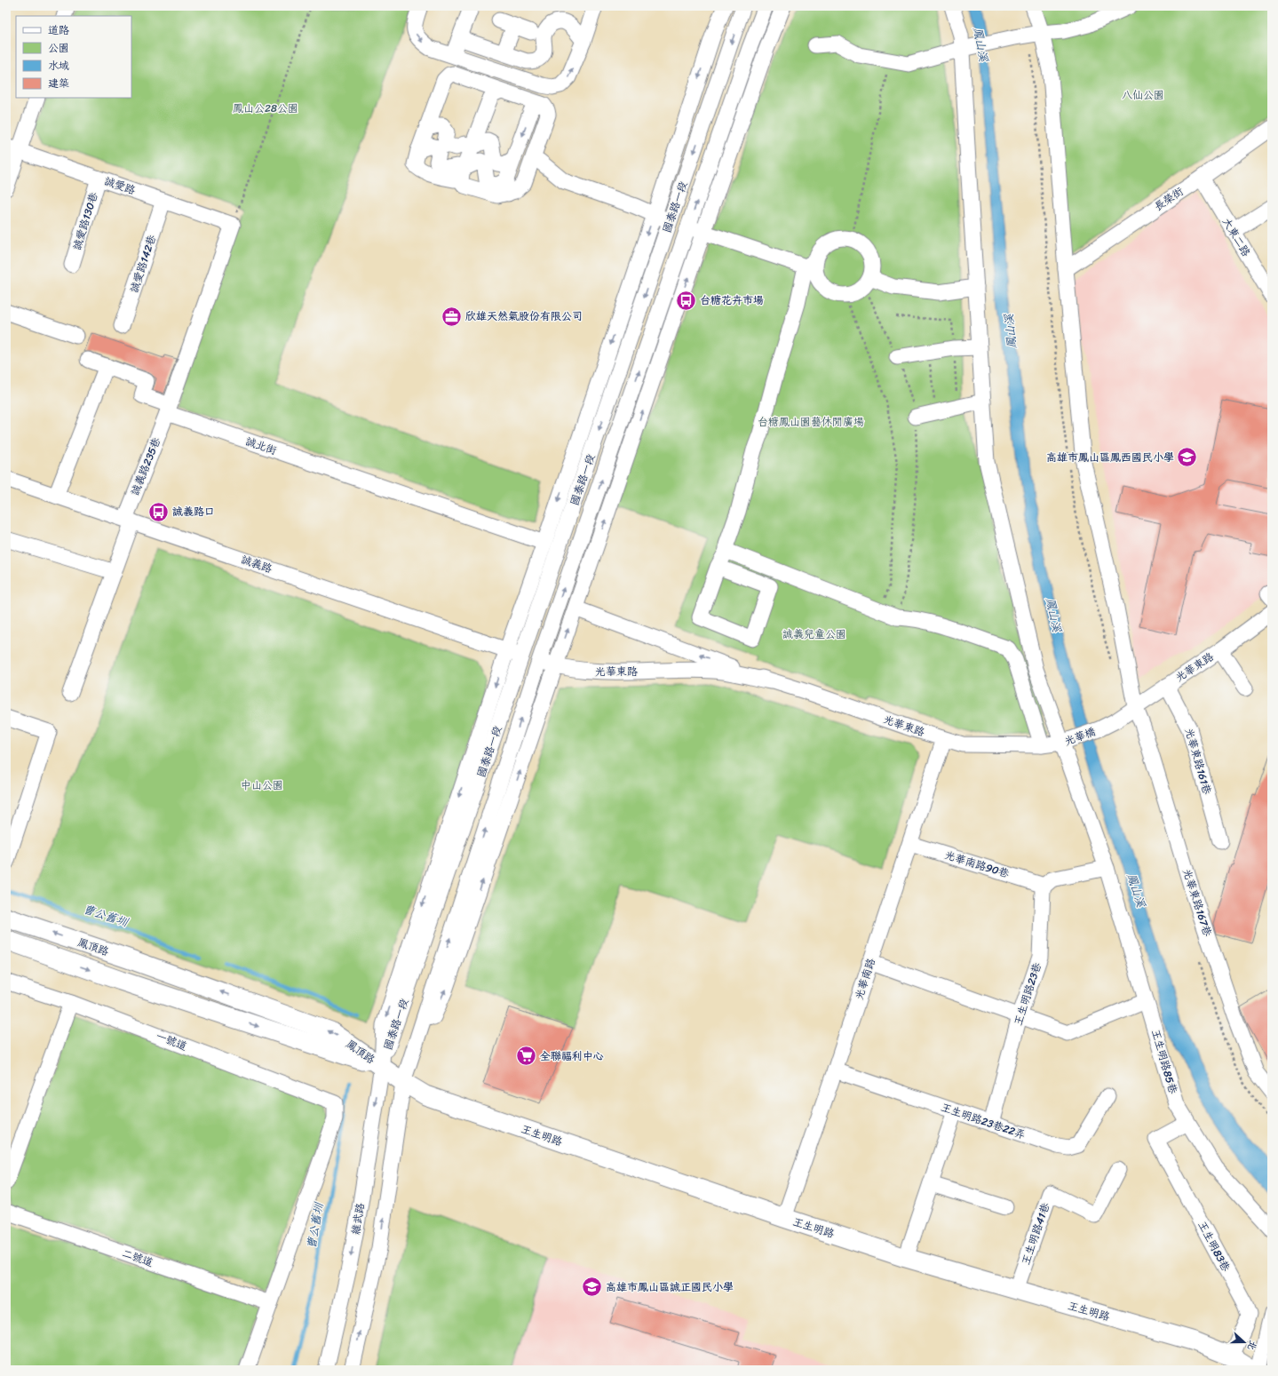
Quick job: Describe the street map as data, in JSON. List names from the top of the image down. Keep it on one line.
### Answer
{"streets":{"main road":["鳳頂路","王生明路"],"street":["誠愛路","長榮街","國泰路一段","誠愛路130巷","大東二路","誠愛路142巷","誠北街","誠義路235巷","誠義路","光華東路","光華橋","光華東路161巷","光華南路90巷","光華東路167巷","光華南路","王生明路23巷","一號道","王生明路85巷","王生明路23巷22弄","維武路","王生明路41巷","王生明83巷","二號道"]},"crossings":[["誠愛路","誠愛路130巷"],["誠愛路","誠愛路142巷"],["長榮街","大東二路"],["長榮街","光華東路167巷"],["國泰路一段","誠北街"],["國泰路一段","誠義路"],["國泰路一段","光華東路"],["國泰路一段","鳳頂路"],["國泰路一段","王生明路"],["國泰路一段","維武路"],["誠北街","誠義路235巷"],["誠義路235巷","誠義路"],["誠義路","光華東路"],["光華東路","光華橋"],["光華東路","光華東路161巷"],["光華東路","光華東路167巷"],["光華東路","光華南路"],["光華橋","王生明路85巷"],["光華南路90巷","光華南路"],["光華南路90巷","王生明路23巷"],["鳳頂路","王生明路"],["鳳頂路","維武路"],["光華南路","王生明路23巷22弄"],["光華南路","王生明路"],["王生明路23巷","王生明路23巷22弄"],["一號道","二號道"],["王生明路85巷","王生明83巷"],["王生明路","維武路"],["王生明路","王生明路41巷"],["王生明路","王生明83巷"]],"water":["鳳山溪","曹公舊圳"],"parks":["八仙公園","鳳山公28公園","台糖鳳山園藝休閒廣場","誠義兒童公園","中山公園"],"places":{"bus stop":["台糖花卉市場","誠義路口"],"office":["欣雄天然氣股份有限公司"],"school or university":["高雄市鳳山區鳳西國民小學","高雄市鳳山區誠正國民小學"],"supermarket":["全聯福利中心"]},"legend":["道路","公園","水域","建築"],"north":"right"}
